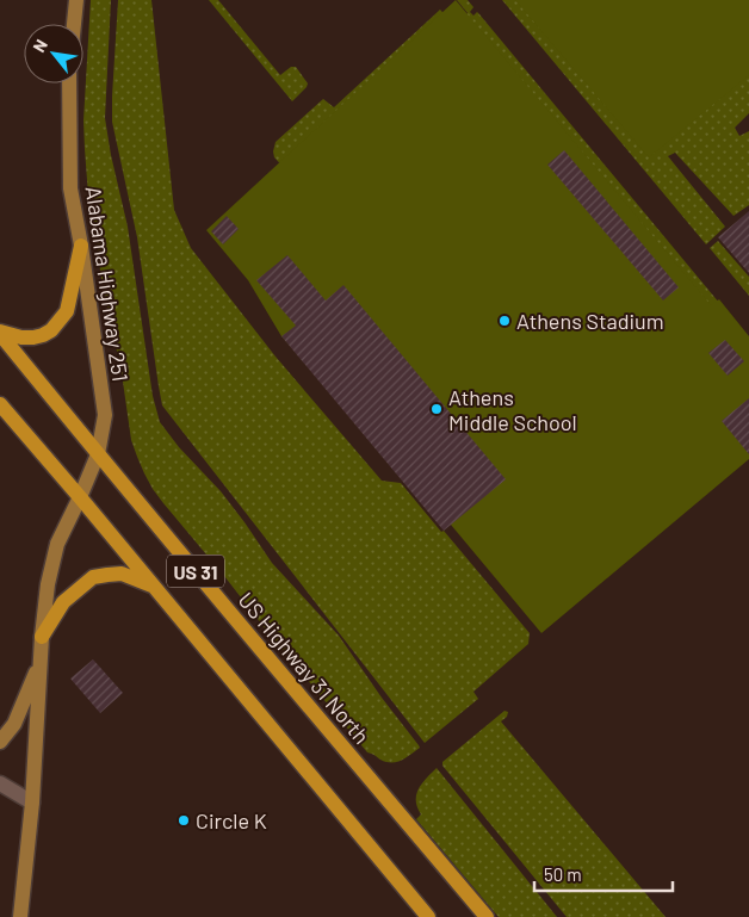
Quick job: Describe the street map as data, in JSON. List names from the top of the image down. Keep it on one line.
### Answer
{"streets":{"main road":["US 31","US Highway 31 North"],"street":["Alabama Highway 251"]},"crossings":[["Alabama Highway 251","US 31"],["Alabama Highway 251","US Highway 31 North"]],"places":["Athens Stadium","Athens Middle School","Circle K"],"scale_bar":"50 m","north":"top left"}
